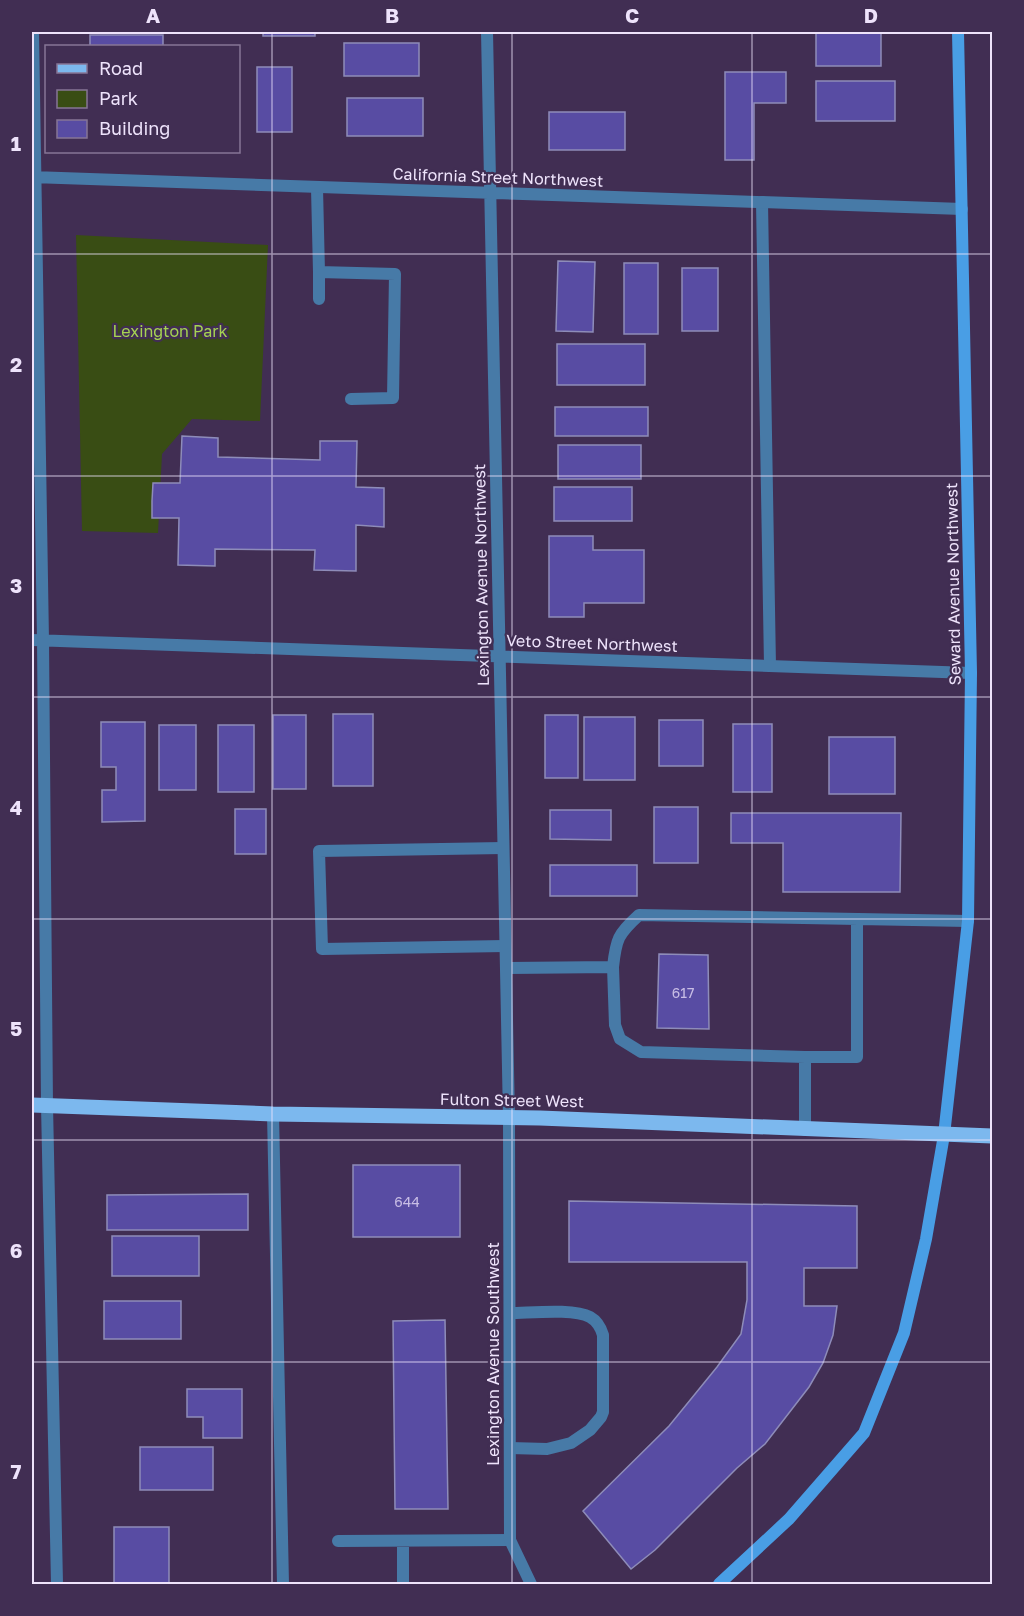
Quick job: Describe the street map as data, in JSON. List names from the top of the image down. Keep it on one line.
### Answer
{"streets":{"main road":["Fulton Street West"],"street":["California Street Northwest","Lexington Avenue Northwest","Seward Avenue Northwest","Veto Street Northwest","Lexington Avenue Southwest"]},"crossings":[["California Street Northwest","Lexington Avenue Northwest"],["California Street Northwest","Seward Avenue Northwest"],["Lexington Avenue Northwest","Veto Street Northwest"],["Lexington Avenue Northwest","Fulton Street West"],["Lexington Avenue Northwest","Lexington Avenue Southwest"],["Seward Avenue Northwest","Veto Street Northwest"],["Seward Avenue Northwest","Fulton Street West"],["Fulton Street West","Lexington Avenue Southwest"]],"parks":["Lexington Park"],"house_numbers":["617","644"],"legend":["Road","Park","Building"],"grid":{"columns":["A","B","C","D"],"rows":["1","2","3","4","5","6","7"]}}
